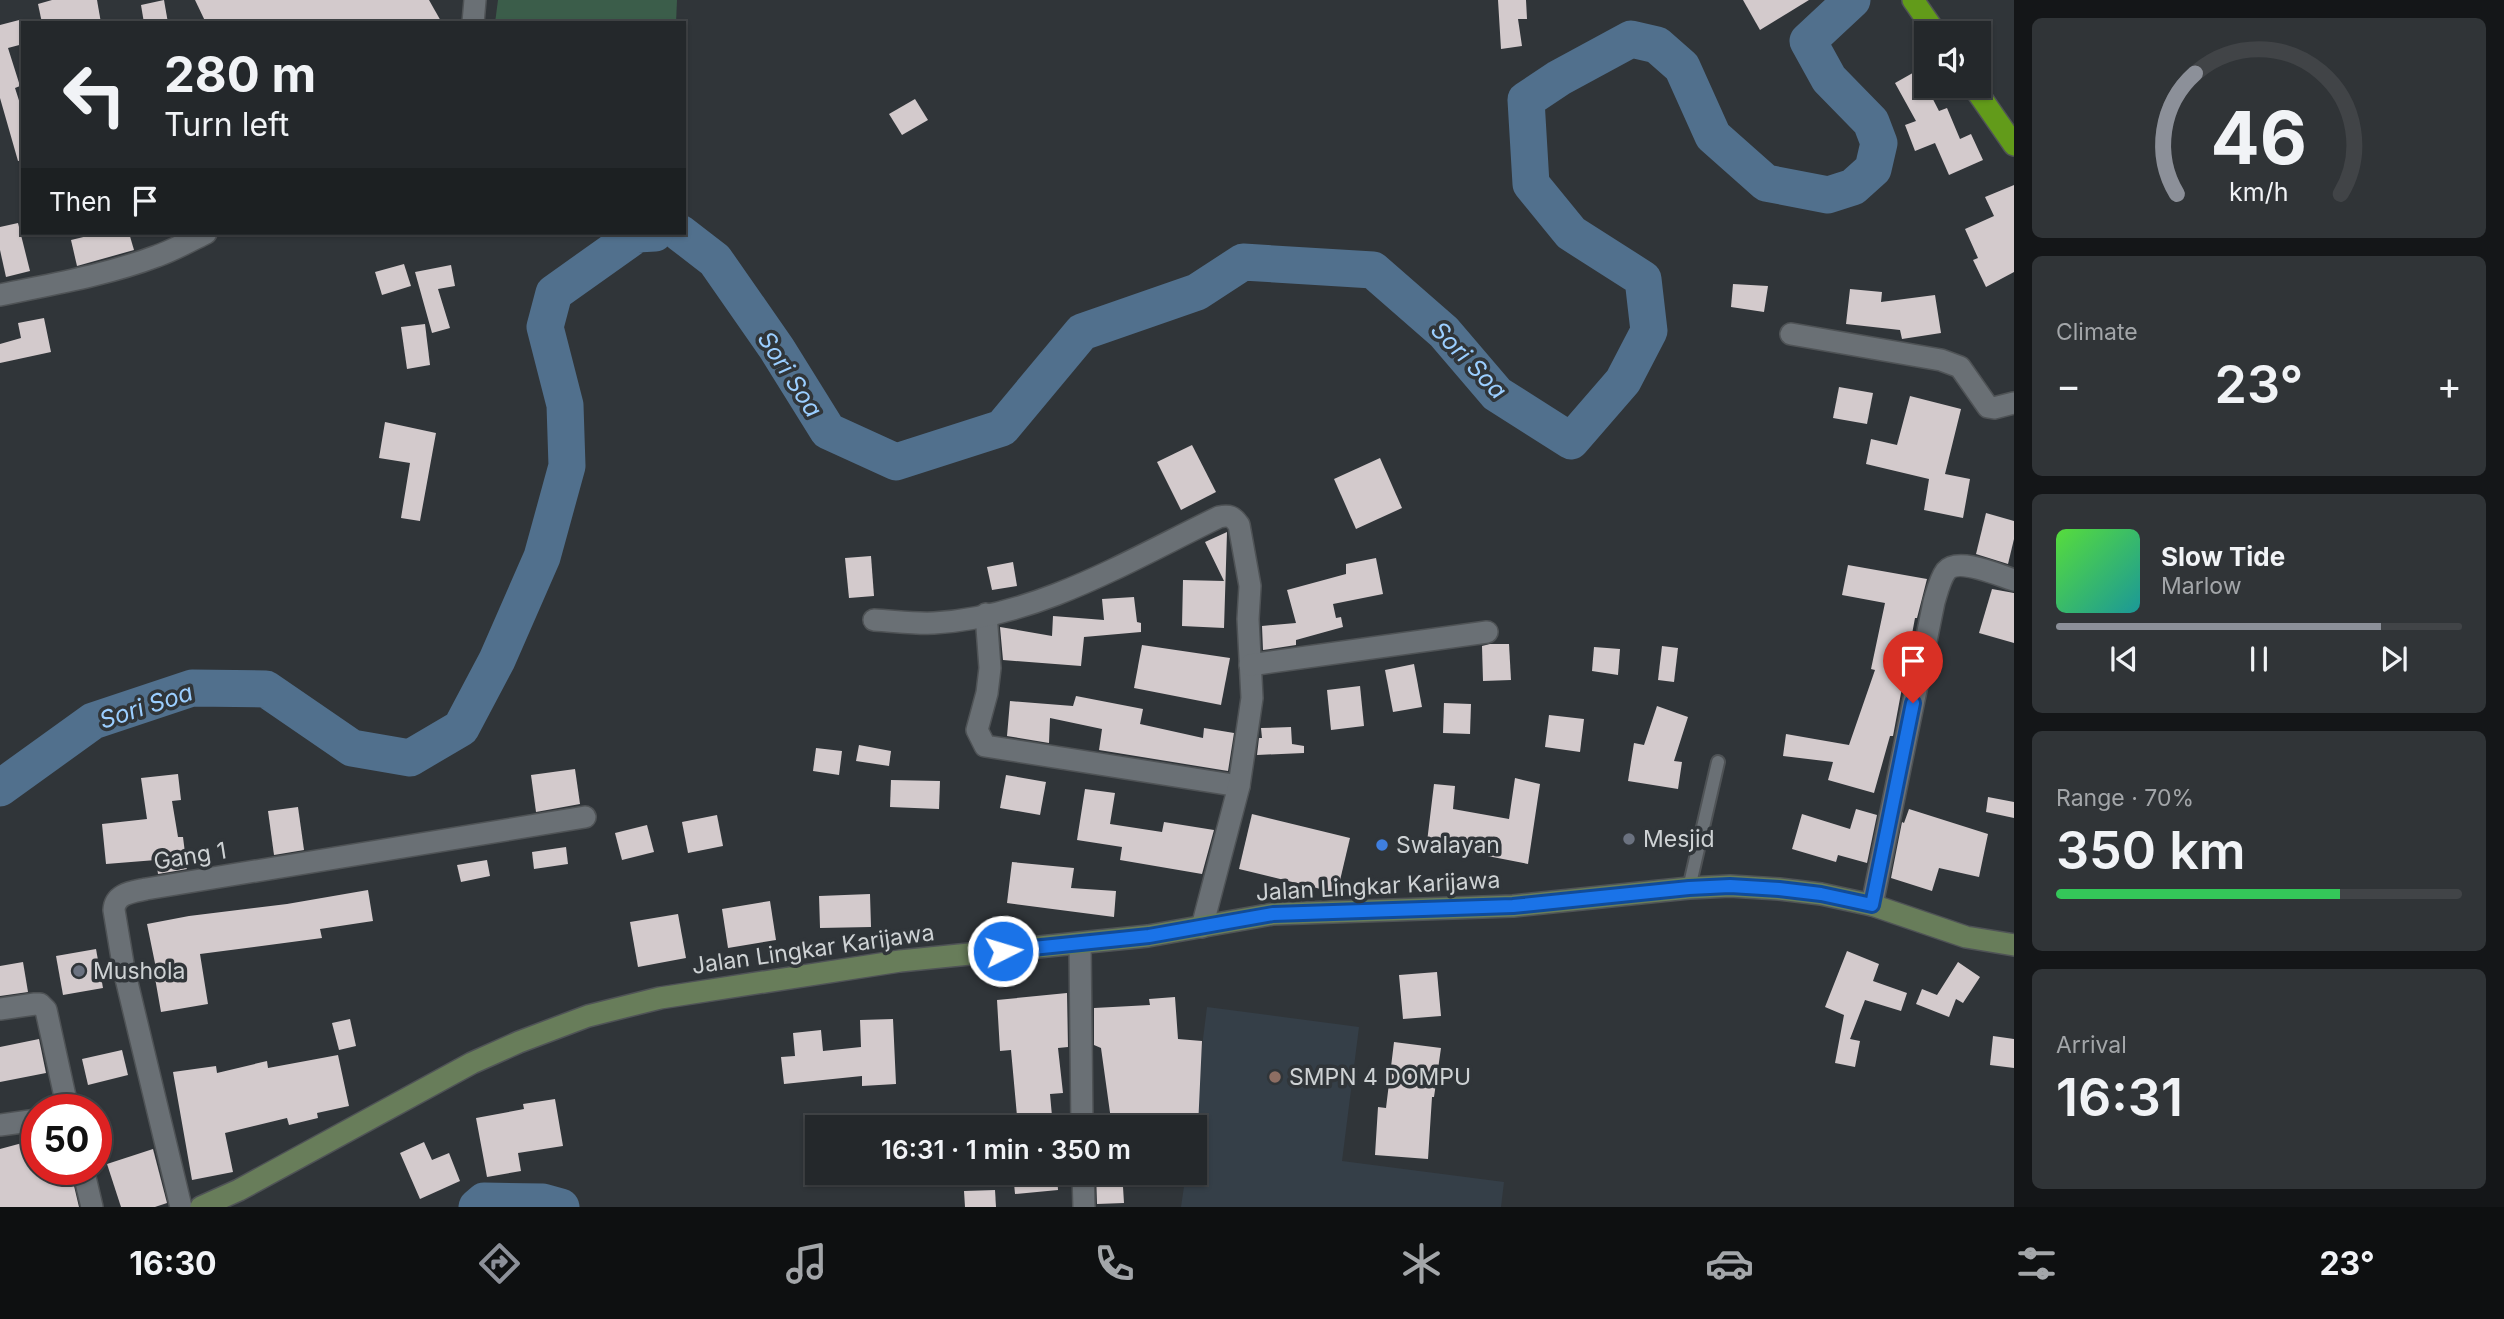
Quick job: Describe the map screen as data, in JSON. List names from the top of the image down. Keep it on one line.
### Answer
{"streets":{"main road":["Jalan Lingkar Karijawa"],"street":["Gang 1"]},"water":["Sori Soa"],"places":["Mesjid","Swalayan","Mushola","SMPN 4 DOMPU"],"page":{"turn":["280 m","Turn left"],"then":"Then","tile":["Climate",["Range · 70%","350 km"],["Arrival","16:31"]],"heat":["−","23°","+"],"song":["Slow Tide","Marlow"],"limit":"50","trip":"16:31 · 1 min · 350 m","tabs":["16:30","23°"],"gauge":["46","km/h"]}}
